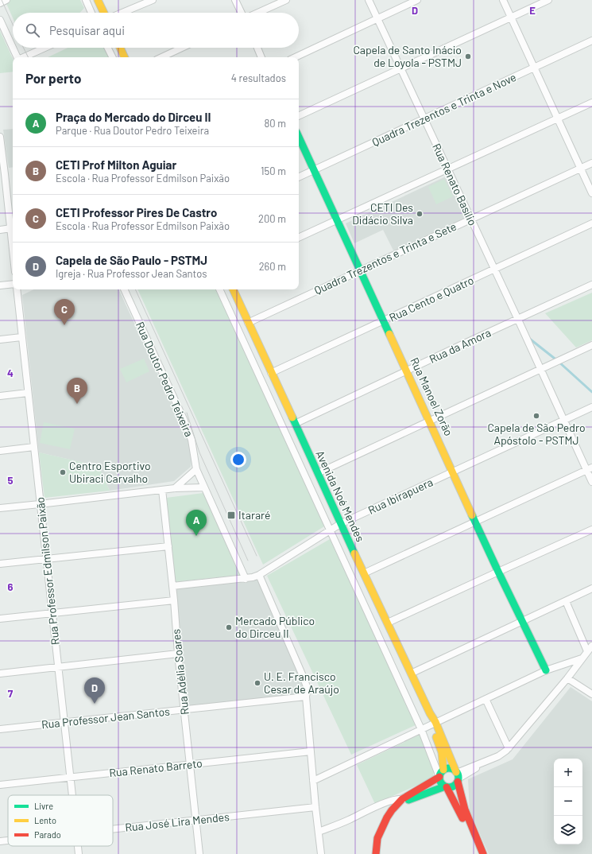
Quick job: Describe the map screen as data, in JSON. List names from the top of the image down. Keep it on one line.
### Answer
{"streets":{"street":["Quadra Trezentos e Trinta e Nove","Rua Renato Basílio","Quadra Trezentos e Trinta e Sete","Rua Cento e Quatro","Rua da Amora","Rua Doutor Pedro Teixeira","Rua Manoel Zorão","Avenida Noé Mendes","Rua Ibirapuera","Rua Professor Edmilson Paixão","Rua Adélia Soares","Rua Professor Jean Santos","Rua Renato Barreto","Rua José Lira Mendes"]},"crossings":[["Quadra Trezentos e Trinta e Nove","Rua Renato Basílio"],["Quadra Trezentos e Trinta e Nove","Rua Manoel Zorão"],["Rua Renato Basílio","Quadra Trezentos e Trinta e Sete"],["Rua Renato Basílio","Rua Cento e Quatro"],["Rua Renato Basílio","Rua da Amora"],["Rua Renato Basílio","Rua Ibirapuera"],["Quadra Trezentos e Trinta e Sete","Rua Manoel Zorão"],["Quadra Trezentos e Trinta e Sete","Avenida Noé Mendes"],["Rua Cento e Quatro","Rua Manoel Zorão"],["Rua Cento e Quatro","Avenida Noé Mendes"],["Rua da Amora","Rua Manoel Zorão"],["Rua da Amora","Avenida Noé Mendes"],["Rua Doutor Pedro Teixeira","Rua Ibirapuera"],["Rua Manoel Zorão","Rua Ibirapuera"],["Avenida Noé Mendes","Rua Ibirapuera"],["Rua Ibirapuera","Rua Adélia Soares"],["Rua Professor Edmilson Paixão","Rua Professor Jean Santos"],["Rua Professor Edmilson Paixão","Rua Renato Barreto"],["Rua Adélia Soares","Rua Professor Jean Santos"],["Rua Adélia Soares","Rua Renato Barreto"],["Rua Adélia Soares","Rua José Lira Mendes"]],"places":{"other":["Capela de Santo Inácio de Loyola - PSTMJ","CETI Des Didácio Silva","Capela de São Pedro Apóstolo - PSTMJ","Centro Esportivo Ubiraci Carvalho","Mercado Público do Dirceu II","U. E. Francisco Cesar de Araújo"],"transit":["Itararé"]},"legend":["Livre","Lento","Parado"],"page":{"search":"Pesquisar aqui","heading":["Por perto","4 resultados"],"list":[{"mark":"A","name":"Praça do Mercado do Dirceu II","note":"Parque · Rua Doutor Pedro Teixeira","value":"80 m"},{"mark":"B","name":"CETI Prof Milton Aguiar","note":"Escola · Rua Professor Edmilson Paixão","value":"150 m"},{"mark":"C","name":"CETI Professor Pires De Castro","note":"Escola · Rua Professor Edmilson Paixão","value":"200 m"},{"mark":"D","name":"Capela de São Paulo - PSTMJ","note":"Igreja · Rua Professor Jean Santos","value":"260 m"}],"pins":["C","B","A","D"],"map_buttons":["+","−"]},"grid":{"columns":["D","E"],"rows":["4","5","6","7"]}}
